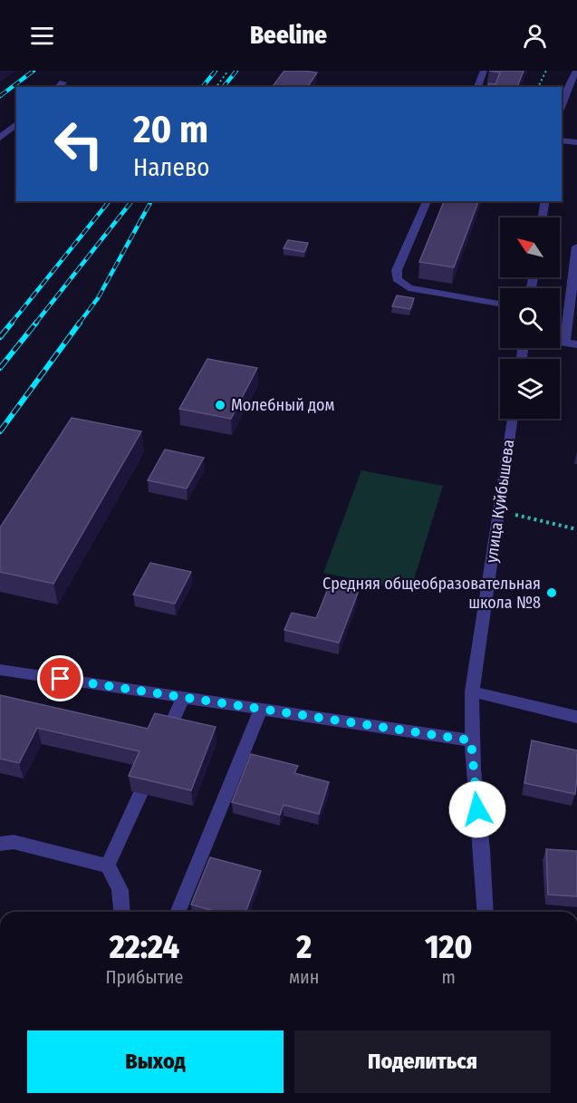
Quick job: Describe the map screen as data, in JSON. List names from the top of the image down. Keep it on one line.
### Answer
{"streets":{"street":["улица Куйбышева"]},"places":["Молебный дом","Средняя общеобразовательная школа №8"],"north":"top left","page":{"header":"Beeline","turn":["20 m","Налево"],"eta":["22:24","Прибытие","2","мин","120","m"],"buttons":["Выход","Поделиться"]}}
